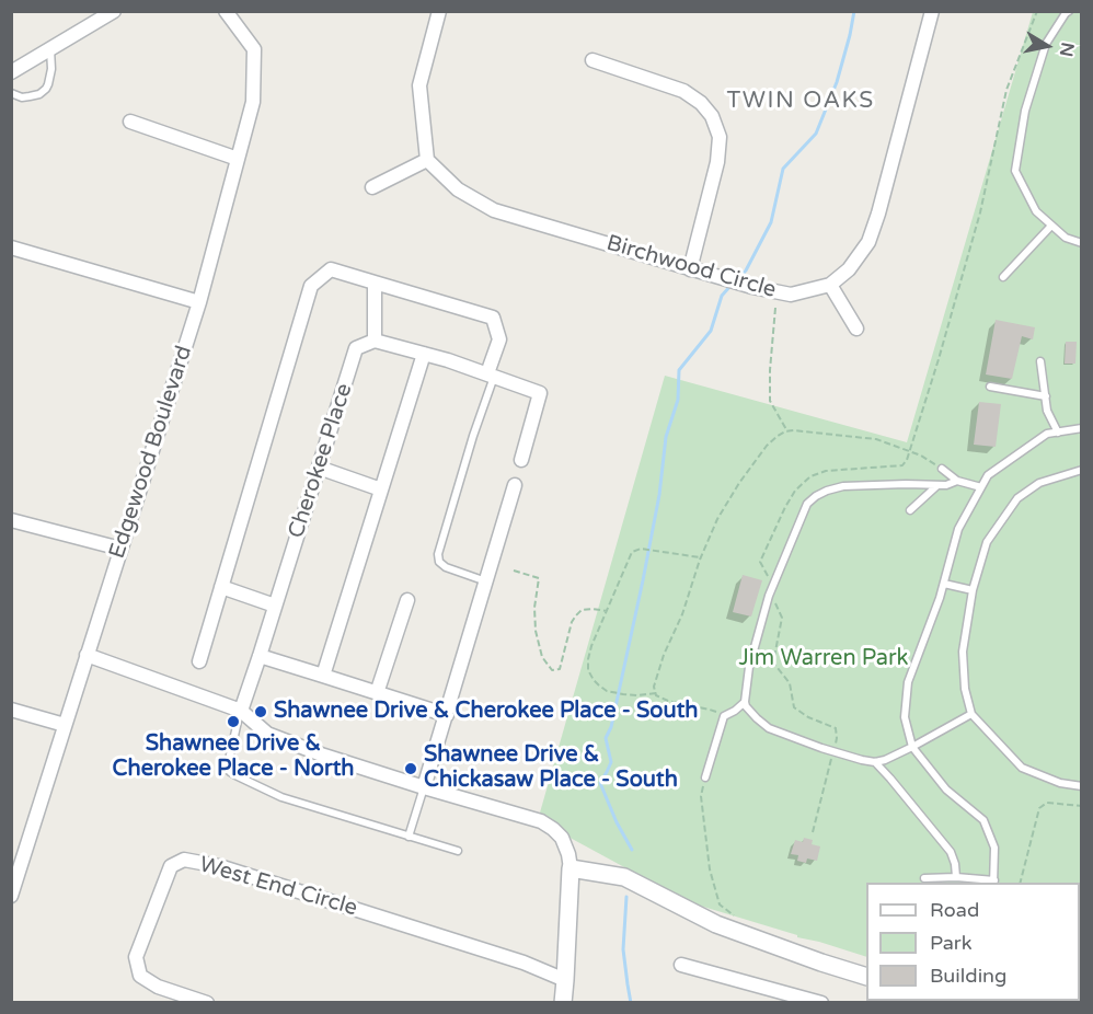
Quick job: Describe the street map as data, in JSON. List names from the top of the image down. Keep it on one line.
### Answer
{"streets":{"street":["Birchwood Circle","Edgewood Boulevard","Cherokee Place","West End Circle"]},"districts":["TWIN OAKS"],"parks":["Jim Warren Park"],"places":["Shawnee Drive & Cherokee Place - South","Shawnee Drive & Cherokee Place - North","Shawnee Drive & Chickasaw Place - South"],"legend":["Road","Park","Building"],"north":"right"}
